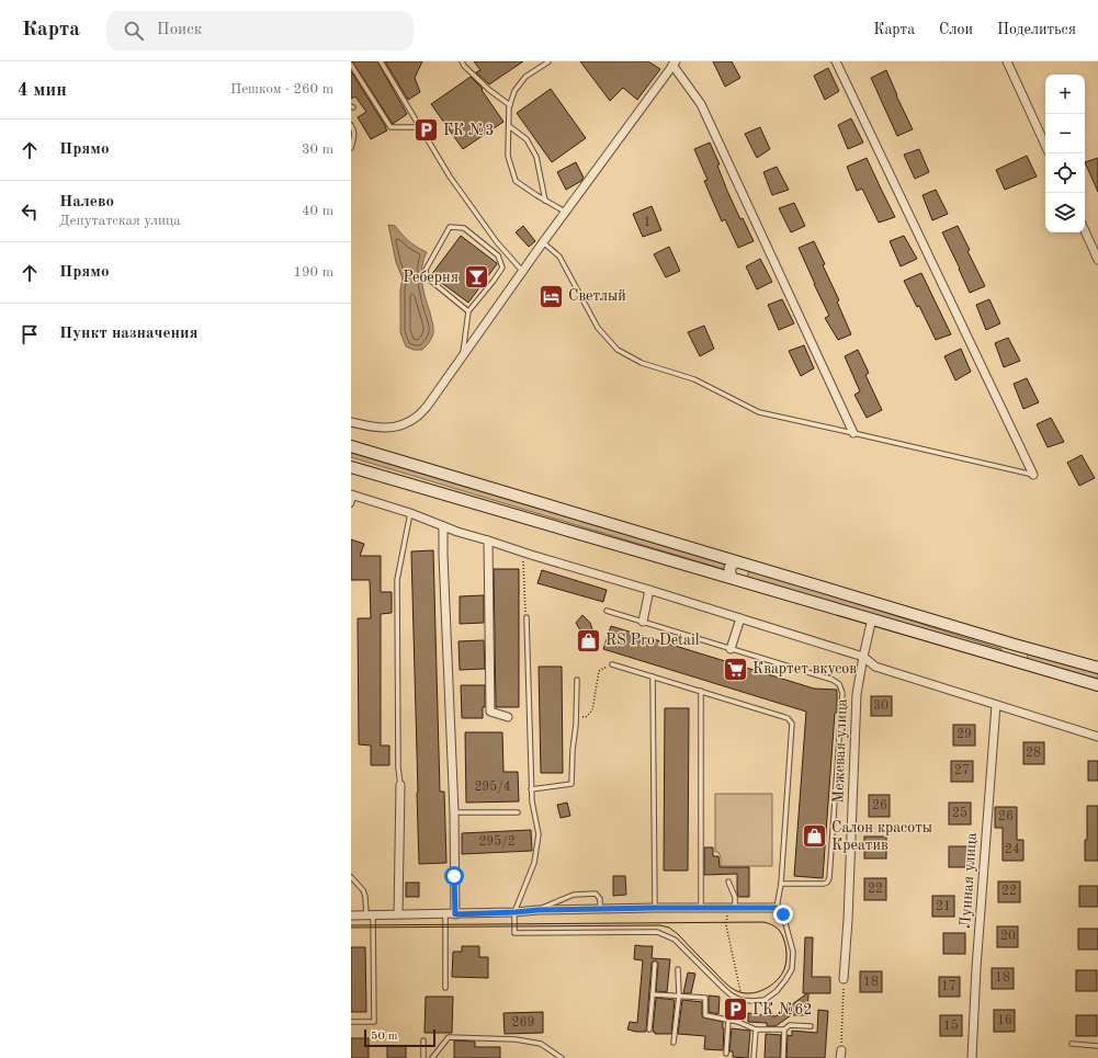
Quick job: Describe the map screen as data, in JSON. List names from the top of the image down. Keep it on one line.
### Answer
{"streets":{"street":["Межевая улица","Лунная улица"]},"places":{"parking":["ГК №3","ГК №62"],"bar":["Реберня"],"hotel":["Светлый"],"shop":["RS Pro Detail","Салон красоты Креатив"],"supermarket":["Квартет вкусов"]},"house_numbers":["1","30","29","28","27","295/4","26","25","26","295/2","24","22","22","21","20","18","18","17","16","269","15"],"scale_bar":"50 m","page":{"header":"Карта","search":"Поиск","nav":["Карта","Слои","Поделиться"],"heading":["4 мин","Пешком · 260 m"],"map_buttons":["+","−"],"list":[["Прямо","30 m"],["Налево","Депутатская улица","40 m"],["Прямо","190 m"],"Пункт назначения"],"scale":"50 m"}}
